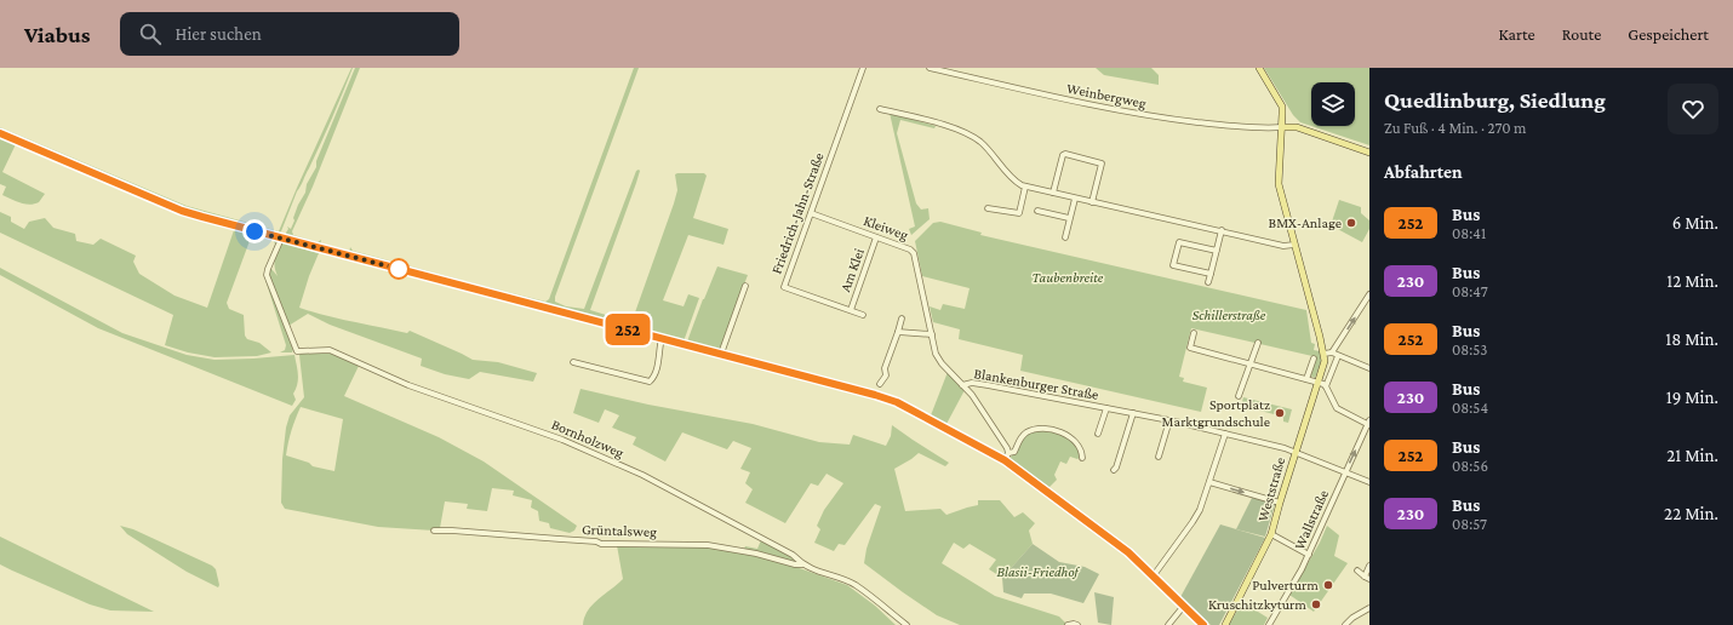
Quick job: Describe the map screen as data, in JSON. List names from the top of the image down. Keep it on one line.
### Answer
{"streets":{"main road":["Weststraße"],"street":["Weinbergweg","Friedrich-Jahn-Straße","Kleiweg","Am Klei","Blankenburger Straße","Bornholzweg","Wallstraße","Grüntalsweg"]},"crossings":[["Friedrich-Jahn-Straße","Kleiweg"],["Friedrich-Jahn-Straße","Am Klei"],["Kleiweg","Am Klei"],["Kleiweg","Blankenburger Straße"],["Blankenburger Straße","Weststraße"],["Blankenburger Straße","Wallstraße"],["Bornholzweg","Grüntalsweg"]],"parks":["Taubenbreite","Schillerstraße","Blasii-Friedhof"],"places":["BMX-Anlage","Sportplatz Marktgrundschule","Pulverturm","Kruschitzkyturm"],"lines":["bus line 252"],"page":{"header":"Viabus","search":"Hier suchen","nav":["Karte","Route","Gespeichert"],"on_map":"252","heading":[["Quedlinburg, Siedlung","Zu Fuß · 4 Min. · 270 m"],"Abfahrten"],"list":[{"mark":"252","name":"Bus","note":"08:41","value":"6 Min."},{"mark":"230","name":"Bus","note":"08:47","value":"12 Min."},{"mark":"252","name":"Bus","note":"08:53","value":"18 Min."},{"mark":"230","name":"Bus","note":"08:54","value":"19 Min."},{"mark":"252","name":"Bus","note":"08:56","value":"21 Min."},{"mark":"230","name":"Bus","note":"08:57","value":"22 Min."}]}}
